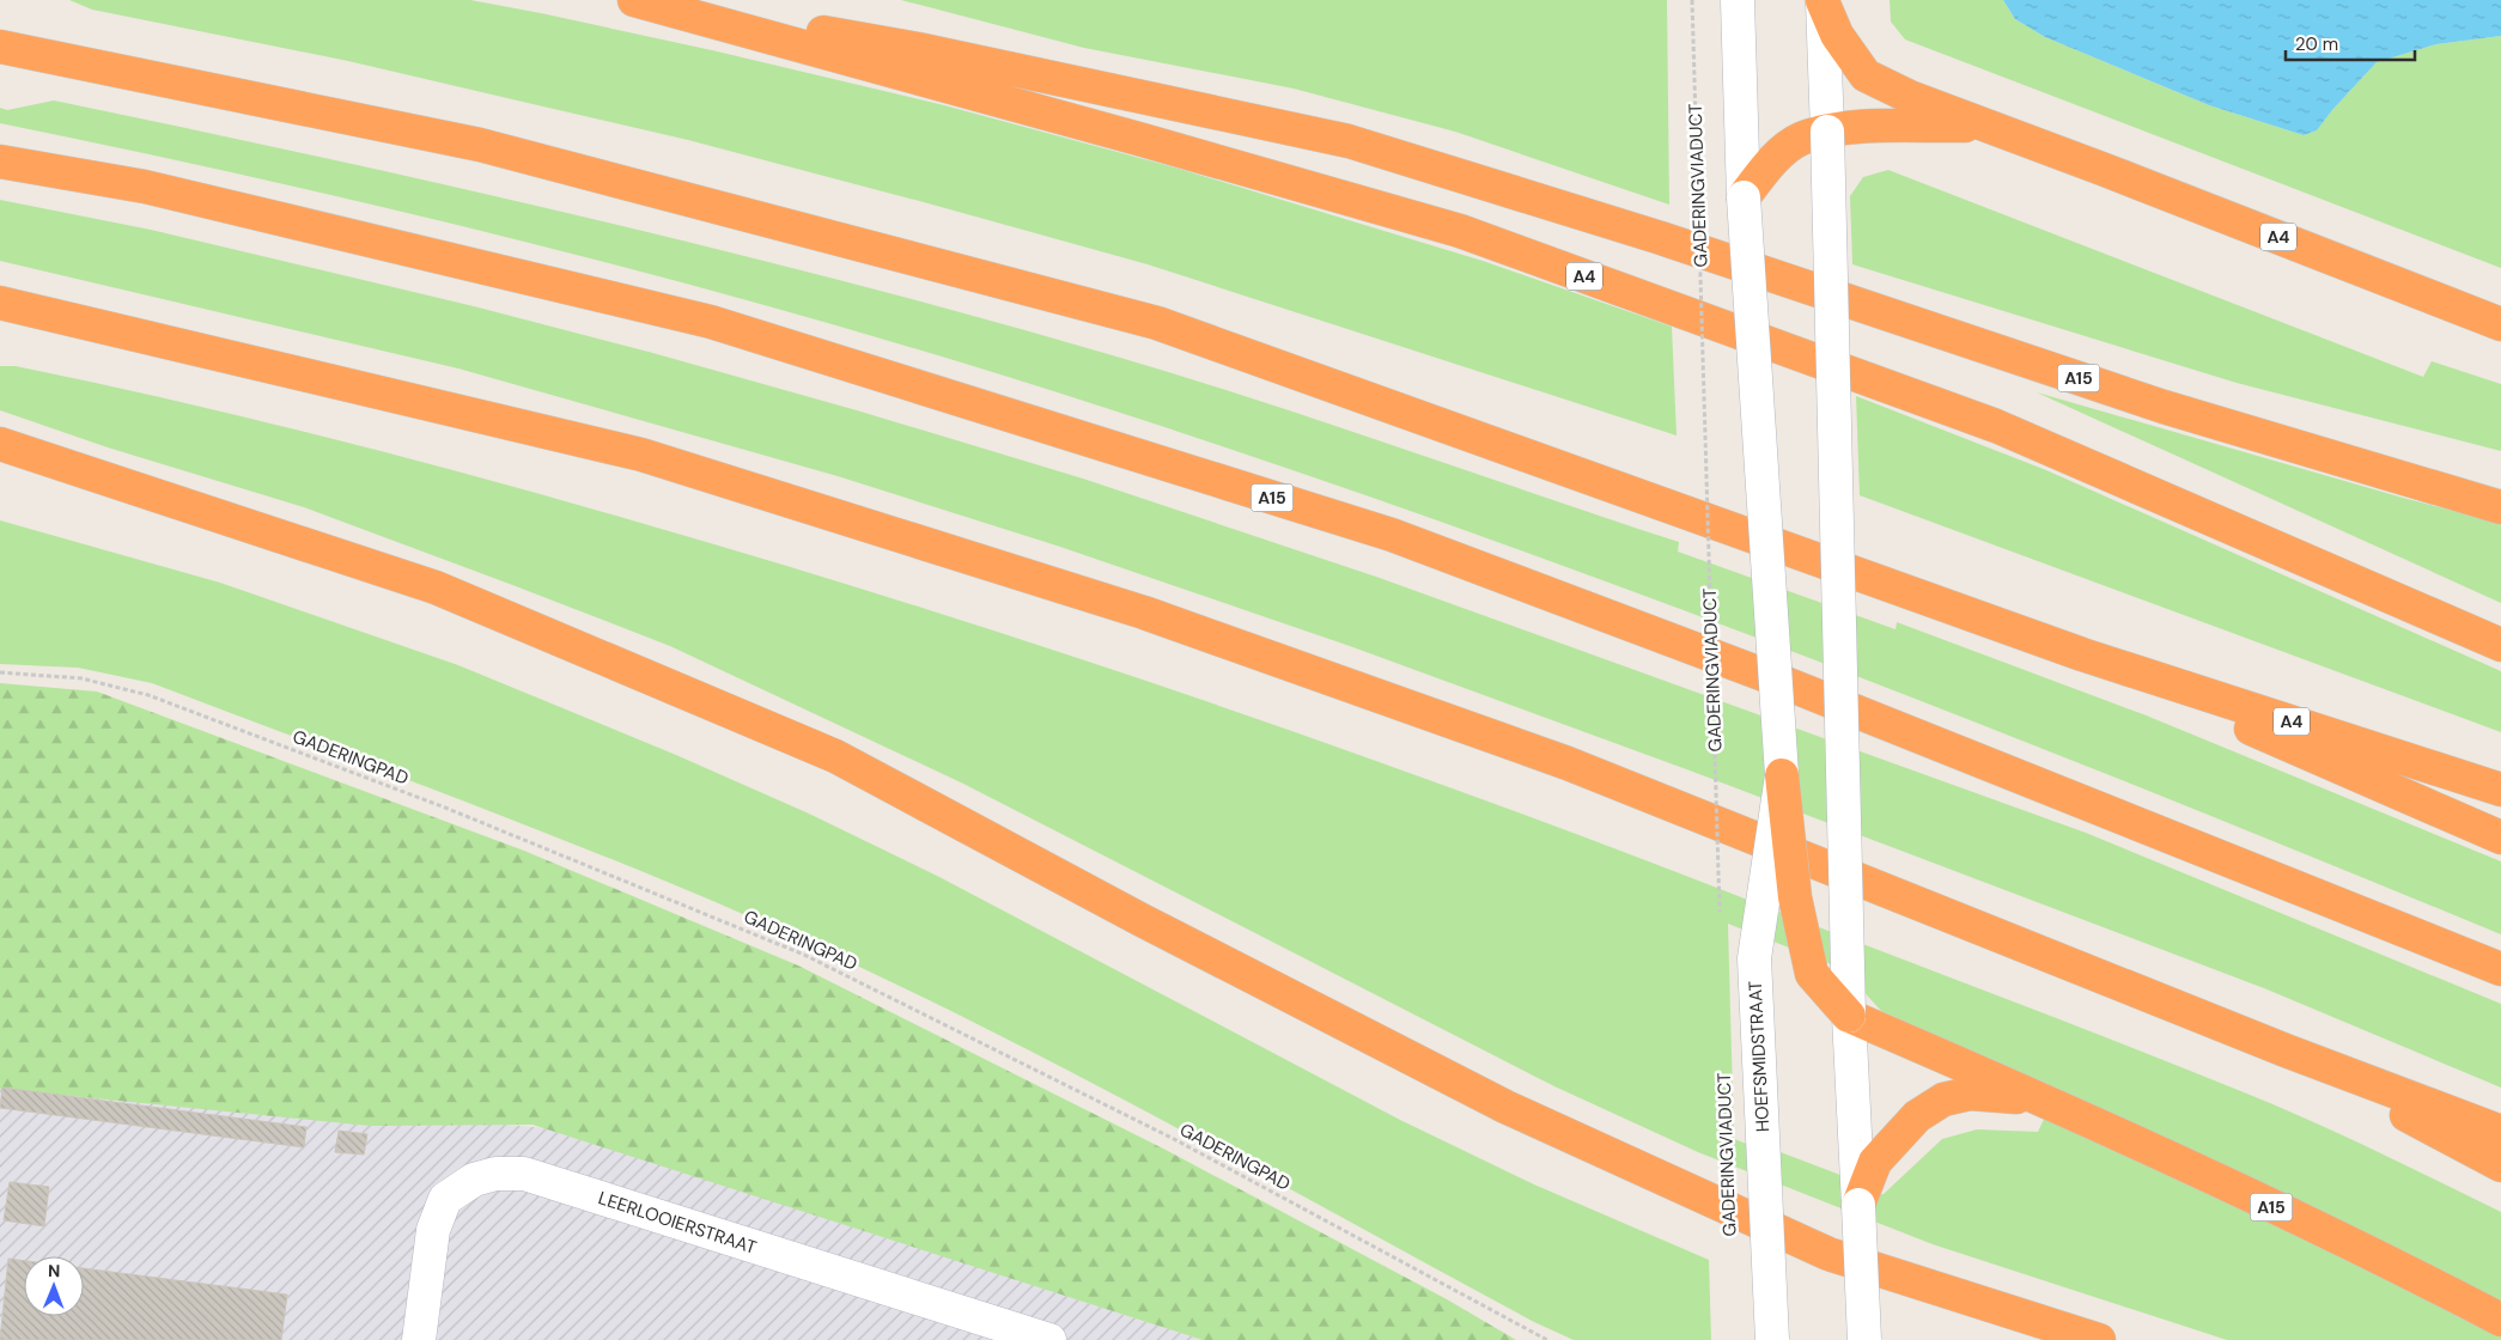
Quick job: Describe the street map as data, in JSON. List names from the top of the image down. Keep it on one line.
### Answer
{"streets":{"highway":["A4","A15"],"street":["HOEFSMIDSTRAAT","LEERLOOIERSTRAAT"],"path":["GADERINGVIADUCT","GADERINGPAD"]},"scale_bar":"20 m","north":"top"}
